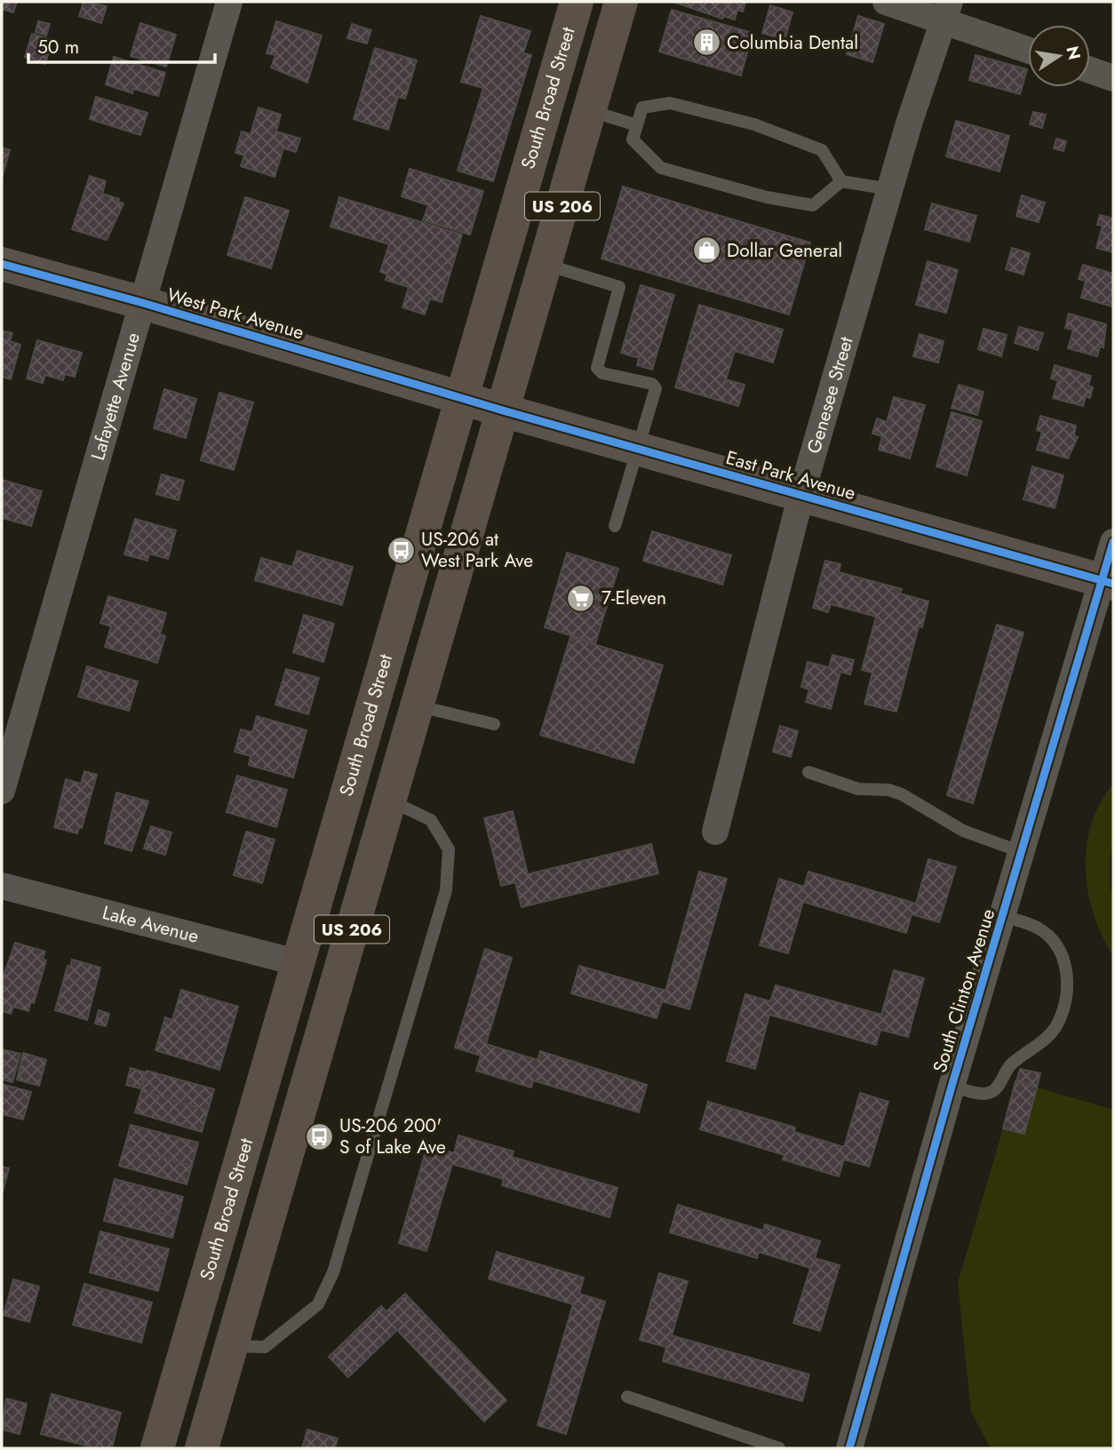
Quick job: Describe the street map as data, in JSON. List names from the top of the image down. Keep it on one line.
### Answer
{"streets":{"main road":["South Broad Street","US 206"],"street":["West Park Avenue","Lafayette Avenue","Genesee Street","East Park Avenue","Lake Avenue","South Clinton Avenue"]},"crossings":[["South Broad Street","West Park Avenue"],["South Broad Street","East Park Avenue"],["South Broad Street","Lake Avenue"],["US 206","East Park Avenue"],["West Park Avenue","Lafayette Avenue"],["West Park Avenue","East Park Avenue"],["Genesee Street","East Park Avenue"],["East Park Avenue","South Clinton Avenue"]],"places":{"building":["Columbia Dental"],"shop":["Dollar General"],"bus stop":["US-206 at West Park Ave","US-206 200' S of Lake Ave"],"supermarket":["7-Eleven"]},"scale_bar":"50 m","north":"right"}
